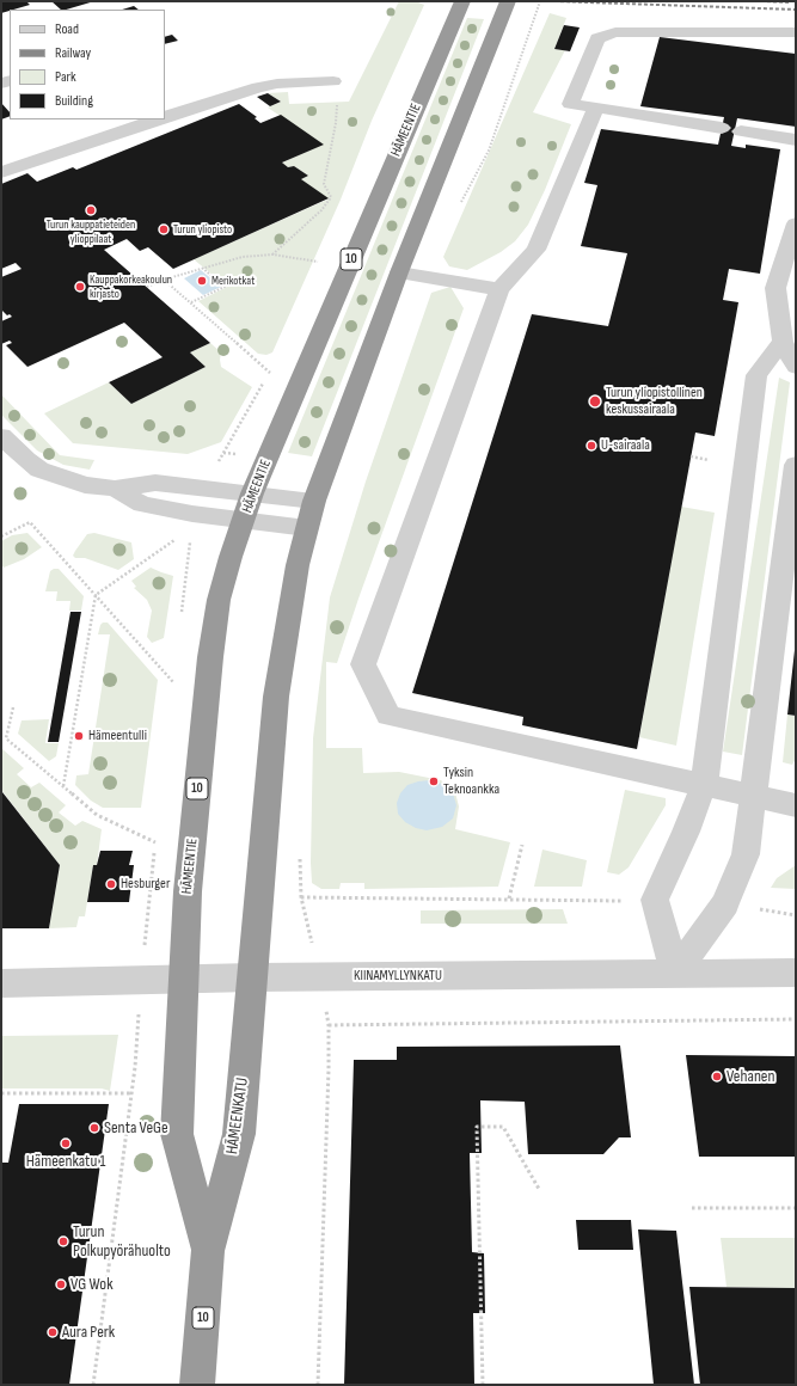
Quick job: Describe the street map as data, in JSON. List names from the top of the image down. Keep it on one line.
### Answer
{"streets":{"highway":["HÄMEENTIE","10","HÄMEENKATU"],"street":["KIINAMYLLYNKATU"]},"crossings":[["HÄMEENTIE","KIINAMYLLYNKATU"],["HÄMEENTIE","HÄMEENKATU"],["10","KIINAMYLLYNKATU"],["10","HÄMEENKATU"],["KIINAMYLLYNKATU","HÄMEENKATU"]],"places":["Turun kauppatieteiden ylioppilaat","Turun yliopisto","Merikotkat","Kauppakorkeakoulun kirjasto","Turun yliopistollinen keskussairaala","U-sairaala","Hämeentulli","Tyksin Teknoankka","Hesburger","Vehanen","Senta VeGe","Hämeenkatu 1","Turun Polkupyörähuolto","VG Wok","Aura Perk"],"legend":["Road","Railway","Park","Building"]}
